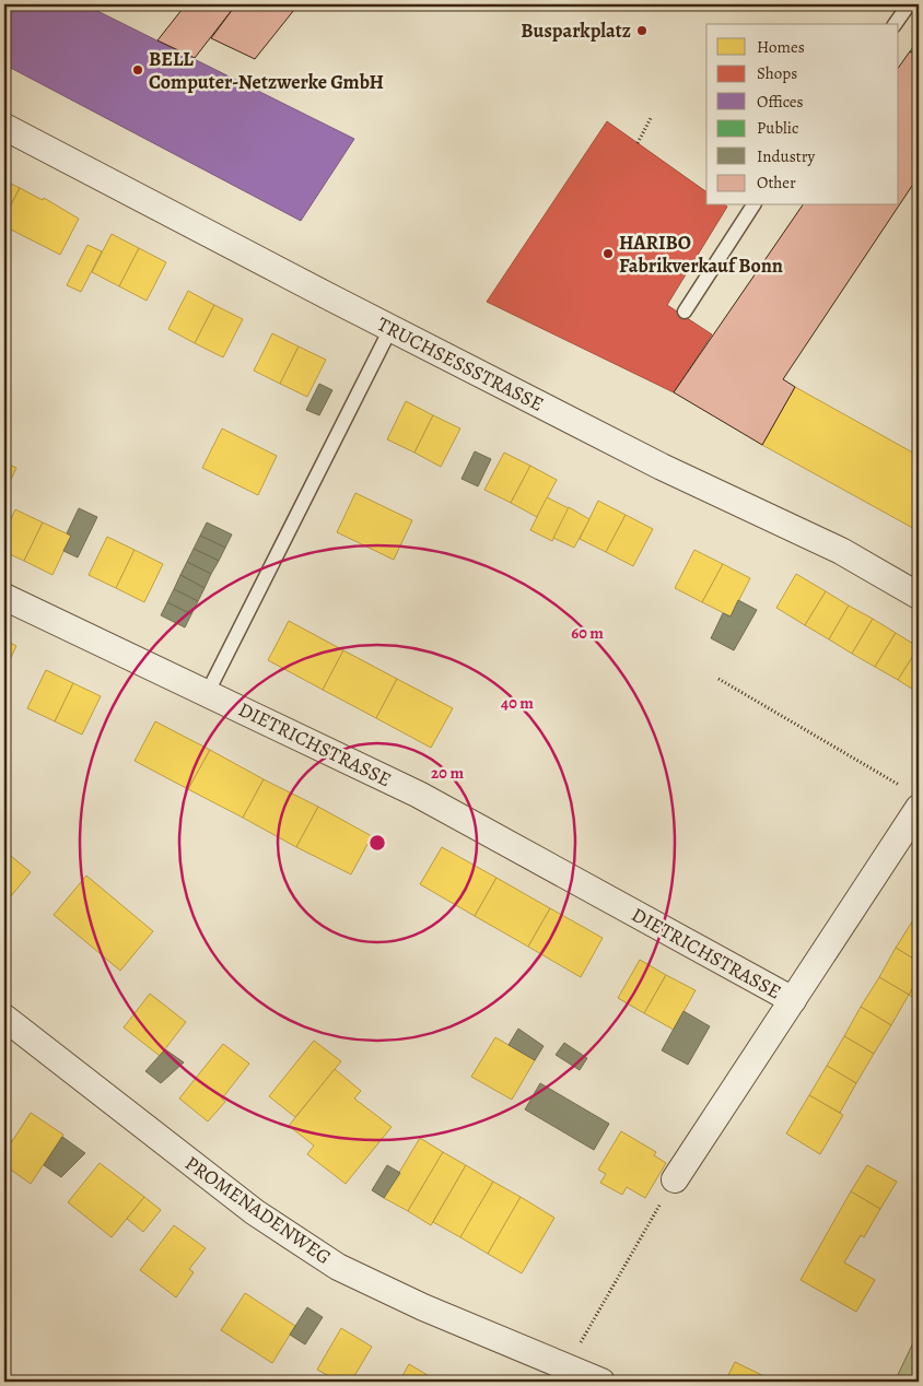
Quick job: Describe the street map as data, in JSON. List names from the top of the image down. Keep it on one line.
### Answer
{"streets":{"street":["TRUCHSESSSTRASSE","DIETRICHSTRASSE","PROMENADENWEG"]},"places":["Busparkplatz","BELL Computer-Netzwerke GmbH","HARIBO Fabrikverkauf Bonn"],"legend":["Homes","Shops","Offices","Public","Industry","Other"],"rings":["60 m","40 m","20 m"]}
